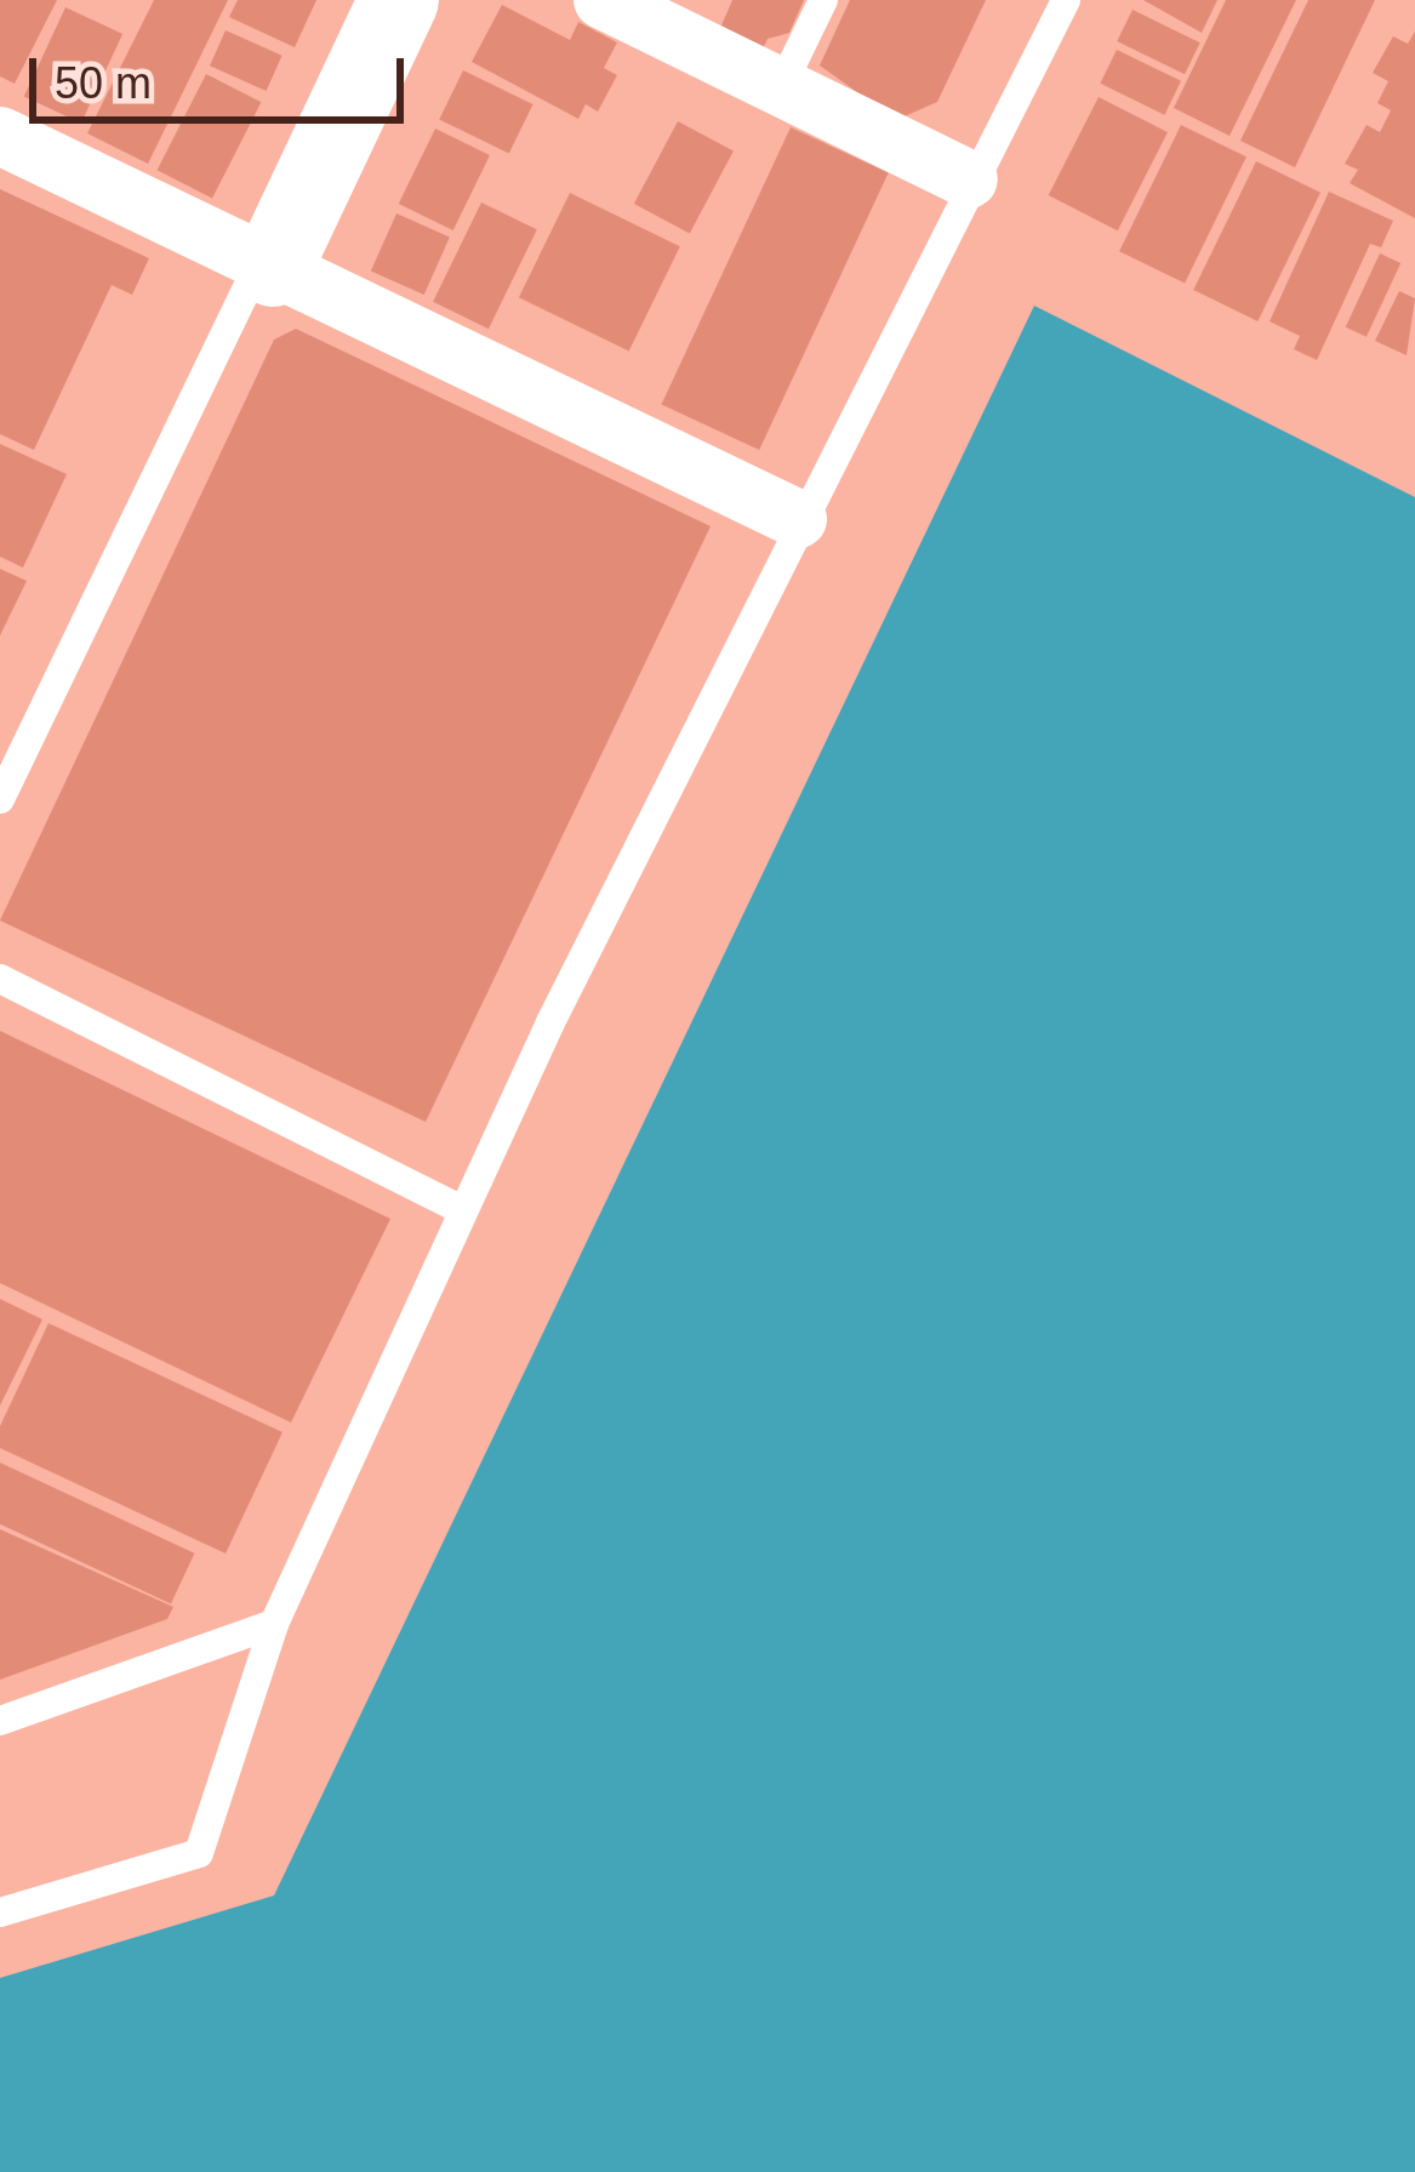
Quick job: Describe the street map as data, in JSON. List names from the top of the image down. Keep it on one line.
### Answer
{"scale_bar":"50 m"}
